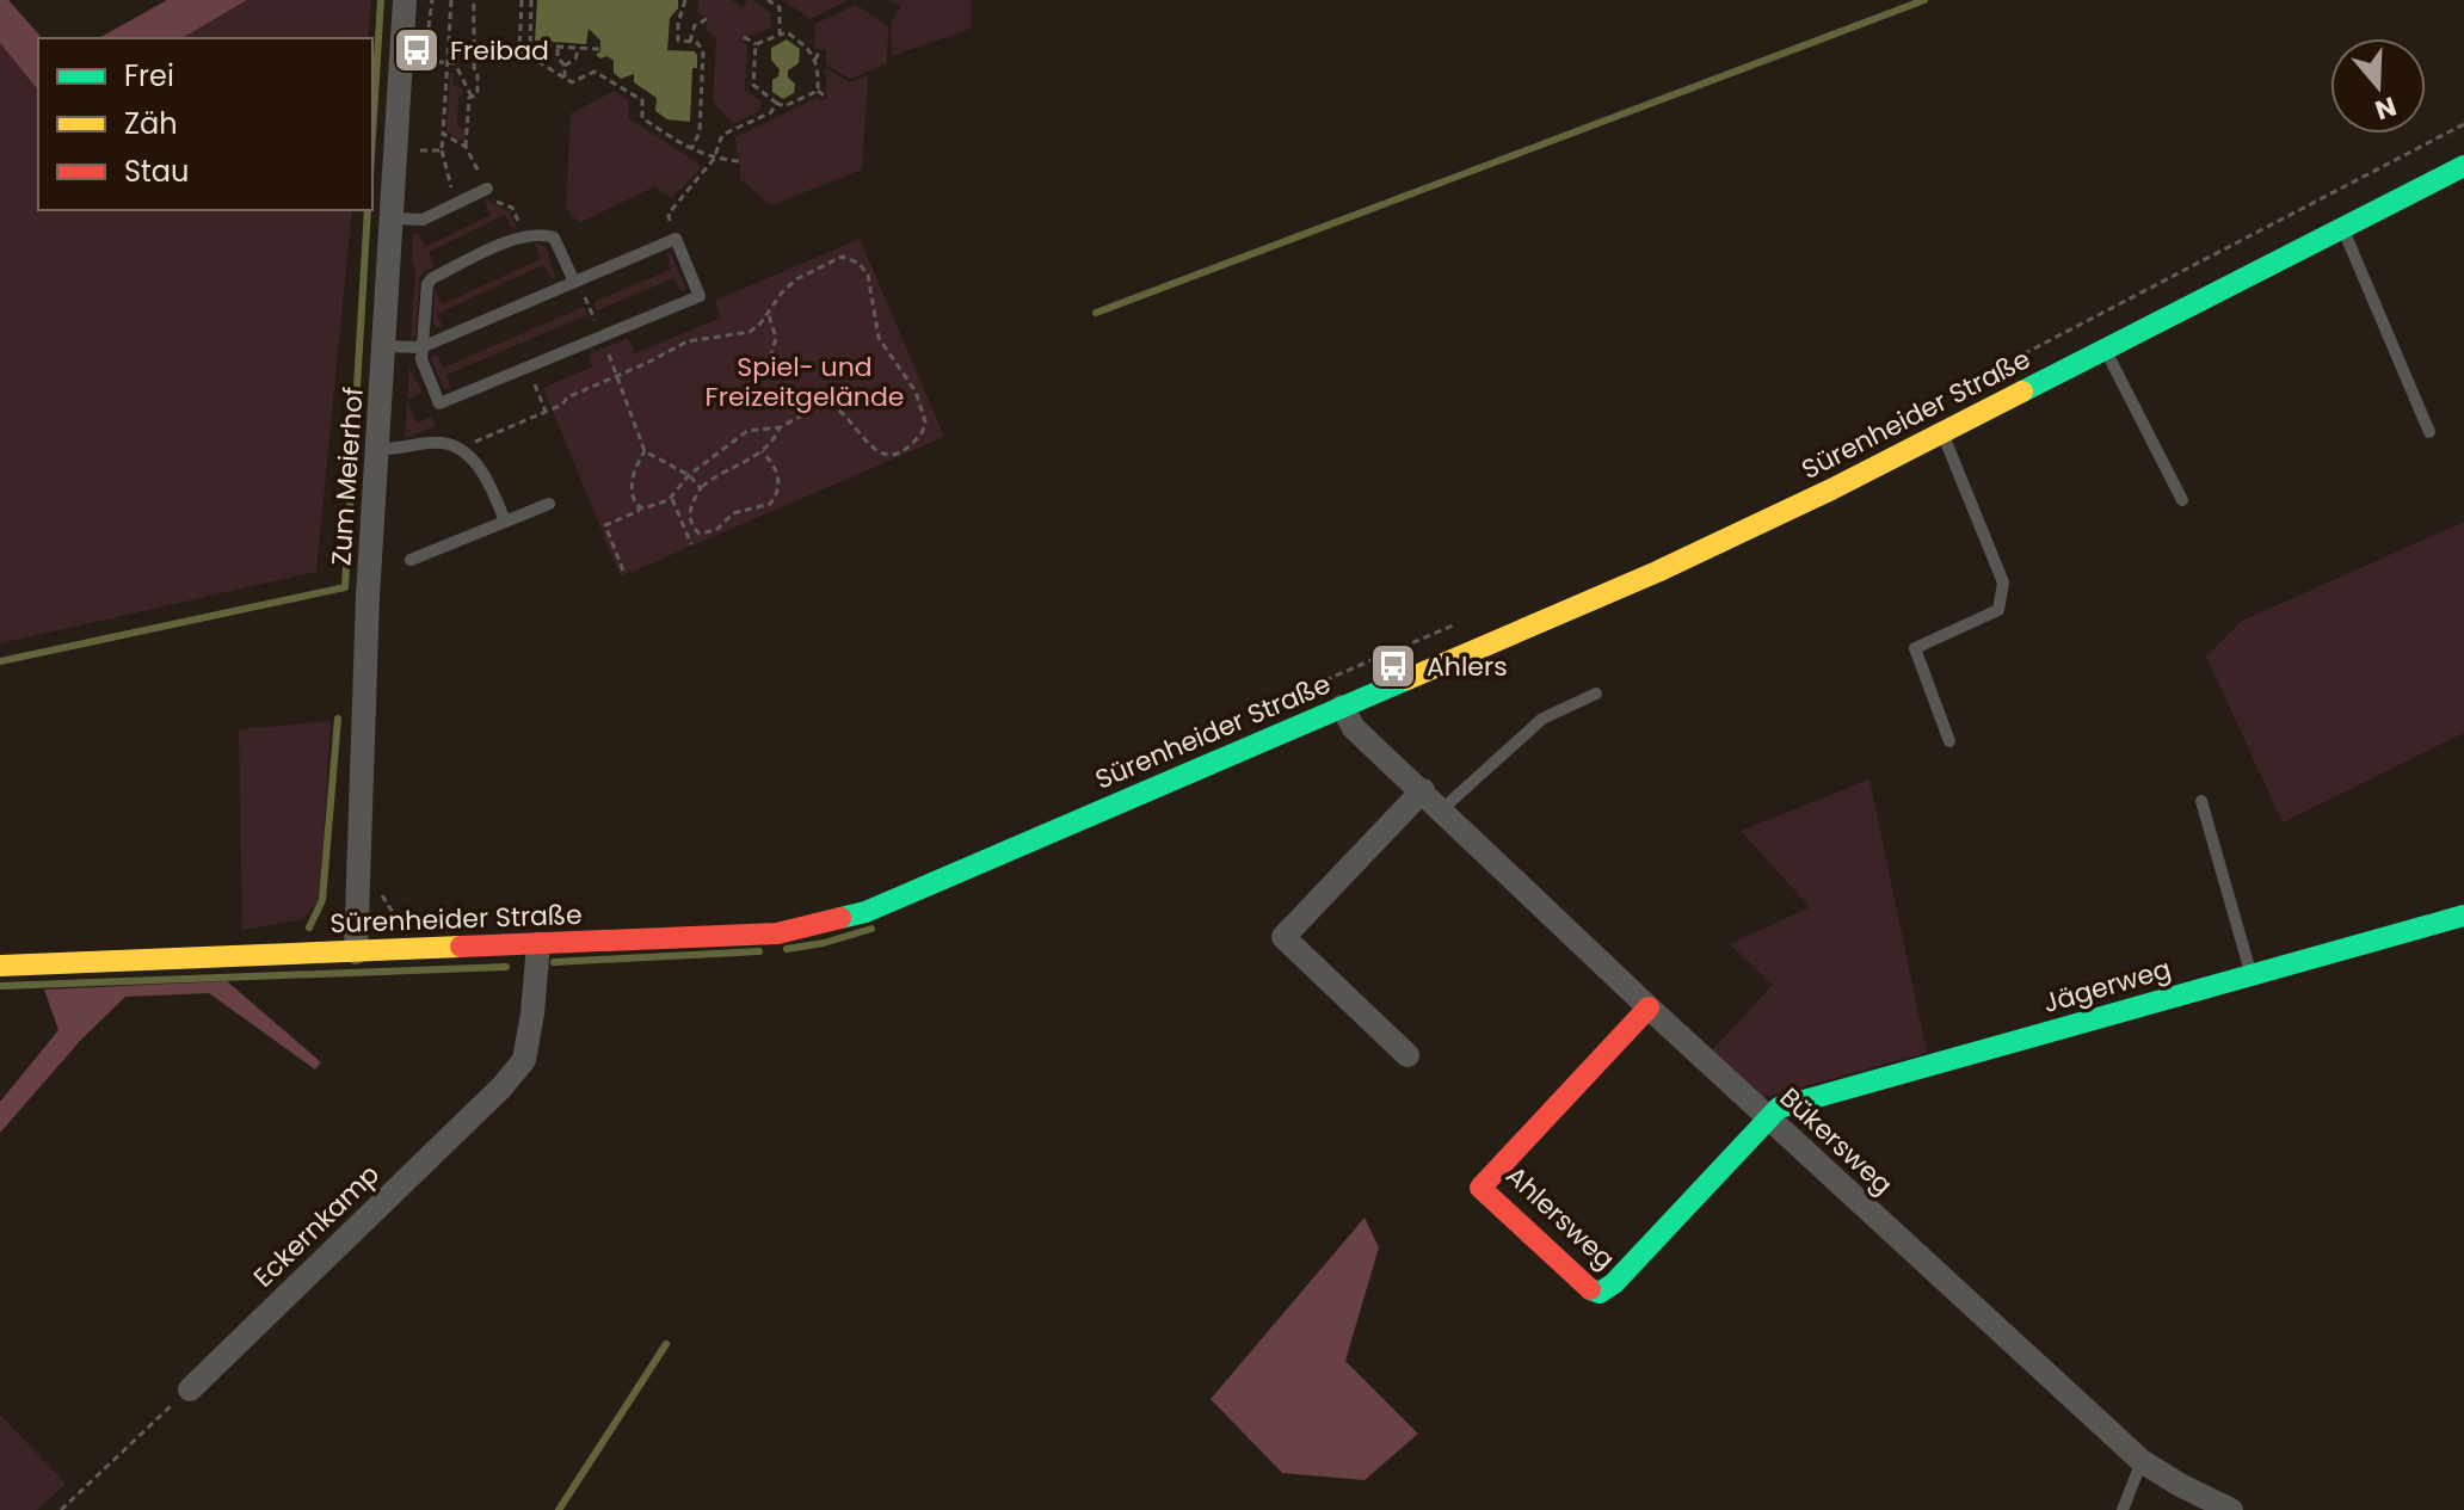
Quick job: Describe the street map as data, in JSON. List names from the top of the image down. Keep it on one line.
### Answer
{"streets":{"main road":["Sürenheider Straße","Jägerweg","Ahlersweg"],"street":["Zum Meierhof","Bükersweg","Eckernkamp"]},"crossings":[["Sürenheider Straße","Zum Meierhof"],["Sürenheider Straße","Bükersweg"],["Sürenheider Straße","Eckernkamp"],["Jägerweg","Bükersweg"],["Jägerweg","Ahlersweg"],["Bükersweg","Ahlersweg"]],"parks":["Spiel- und Freizeitgelände"],"places":{"bus stop":["Freibad","Ahlers"]},"legend":["Frei","Zäh","Stau"],"north":"bottom"}
